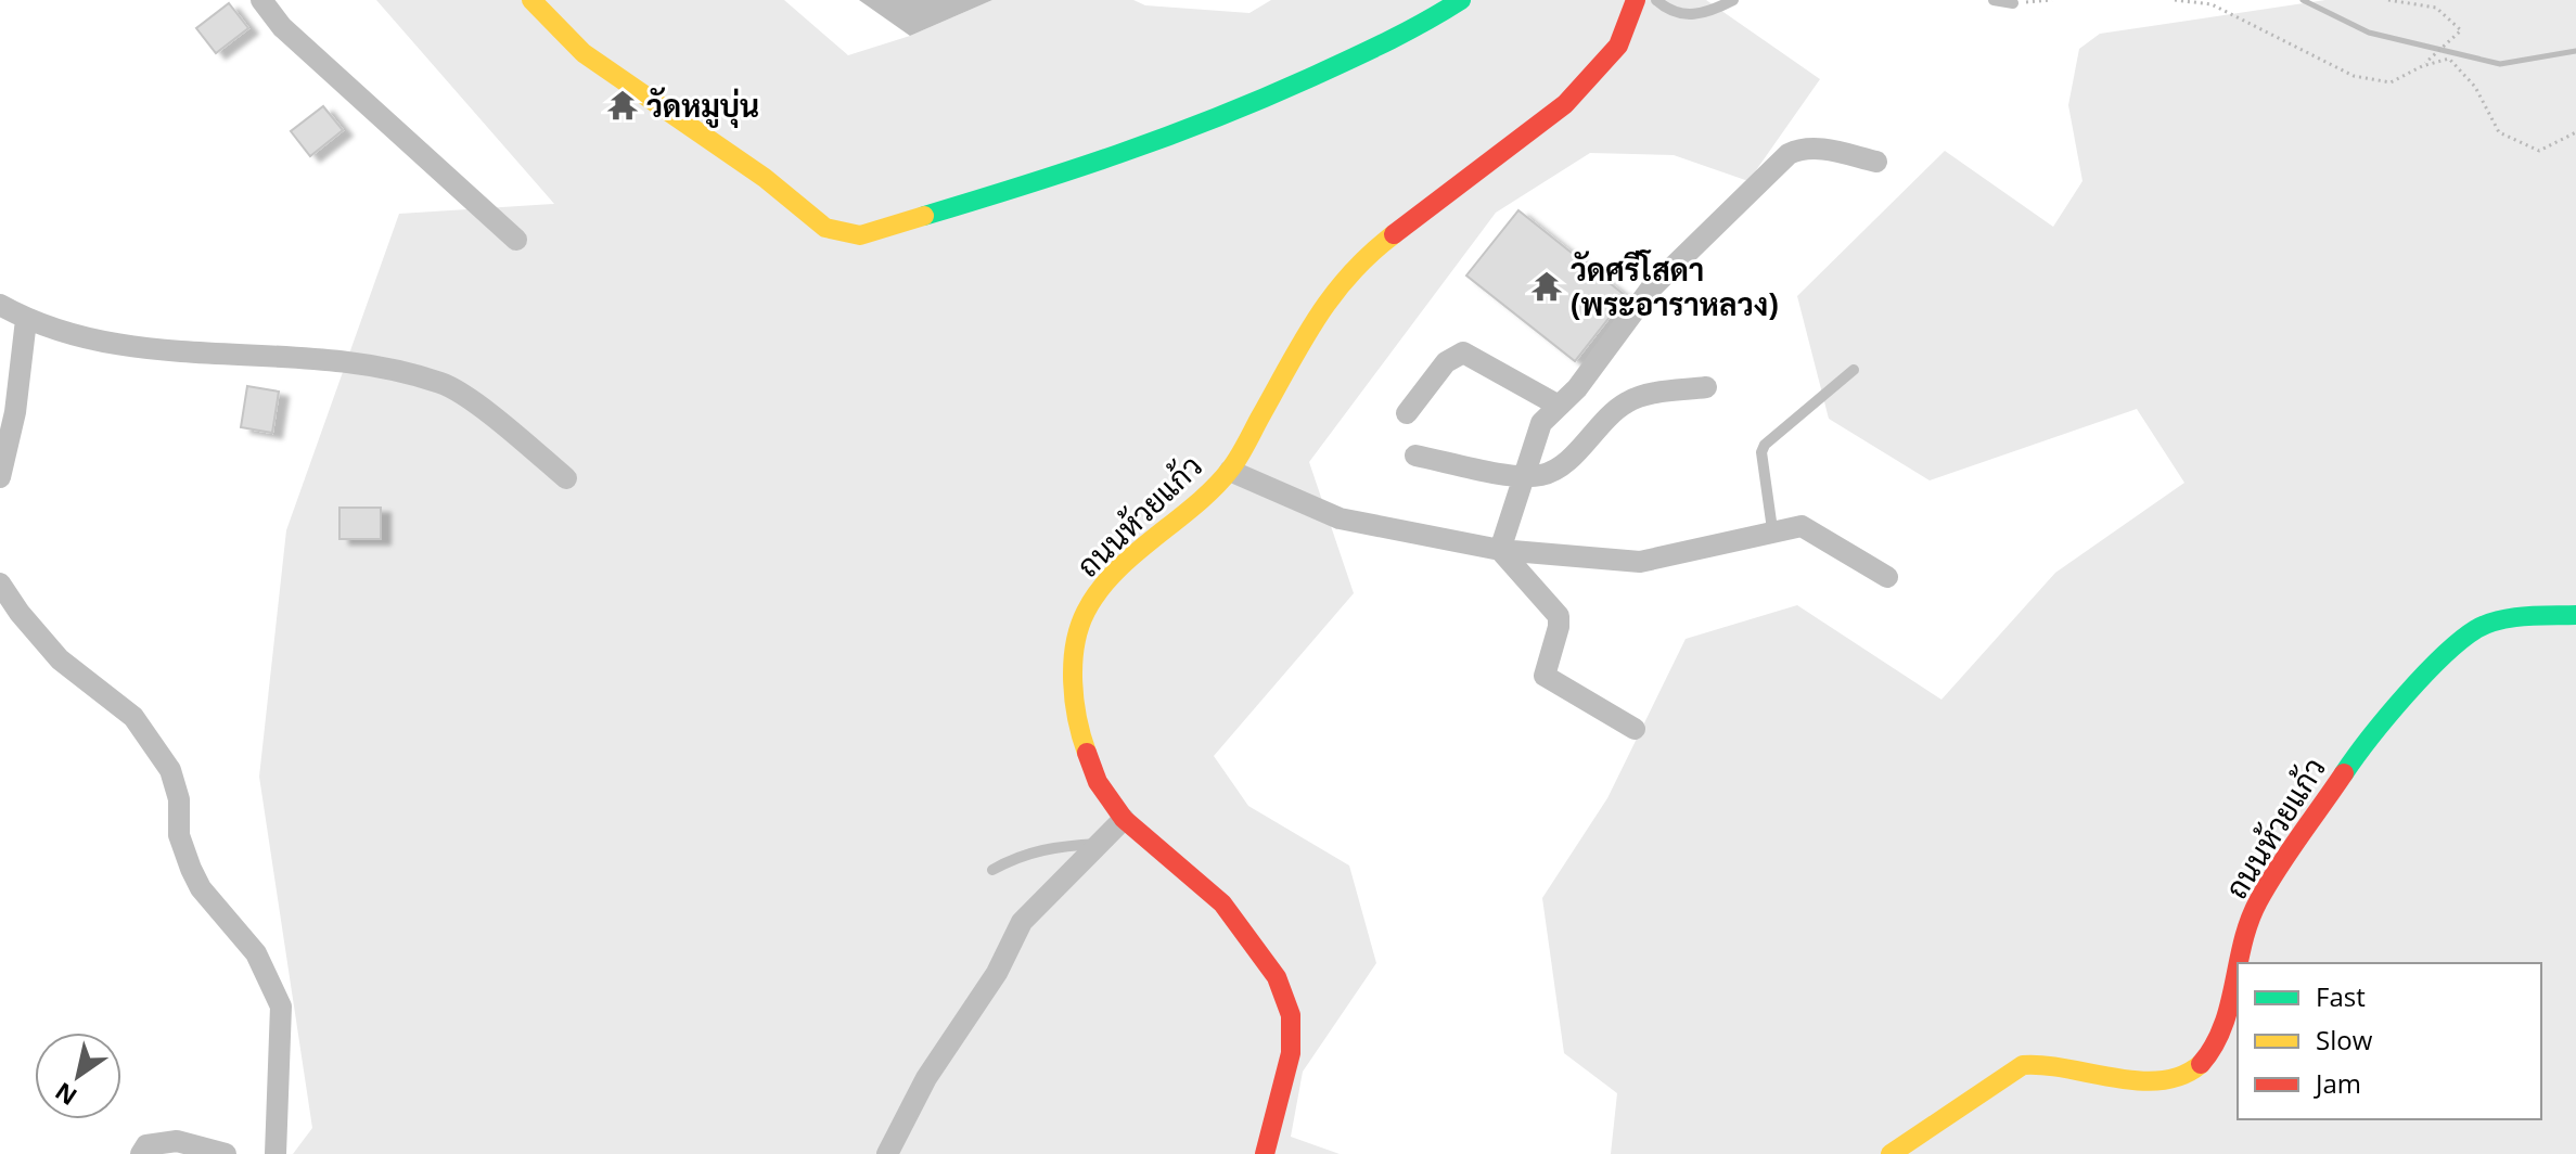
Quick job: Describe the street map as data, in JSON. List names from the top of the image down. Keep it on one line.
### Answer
{"streets":{"main road":["ถนนห้วยแก้ว"]},"places":{"temple":["วัดหมูบุ่น","วัดศรีโสดา (พระอาราหลวง)"]},"legend":["Fast","Slow","Jam"],"north":"bottom left"}
